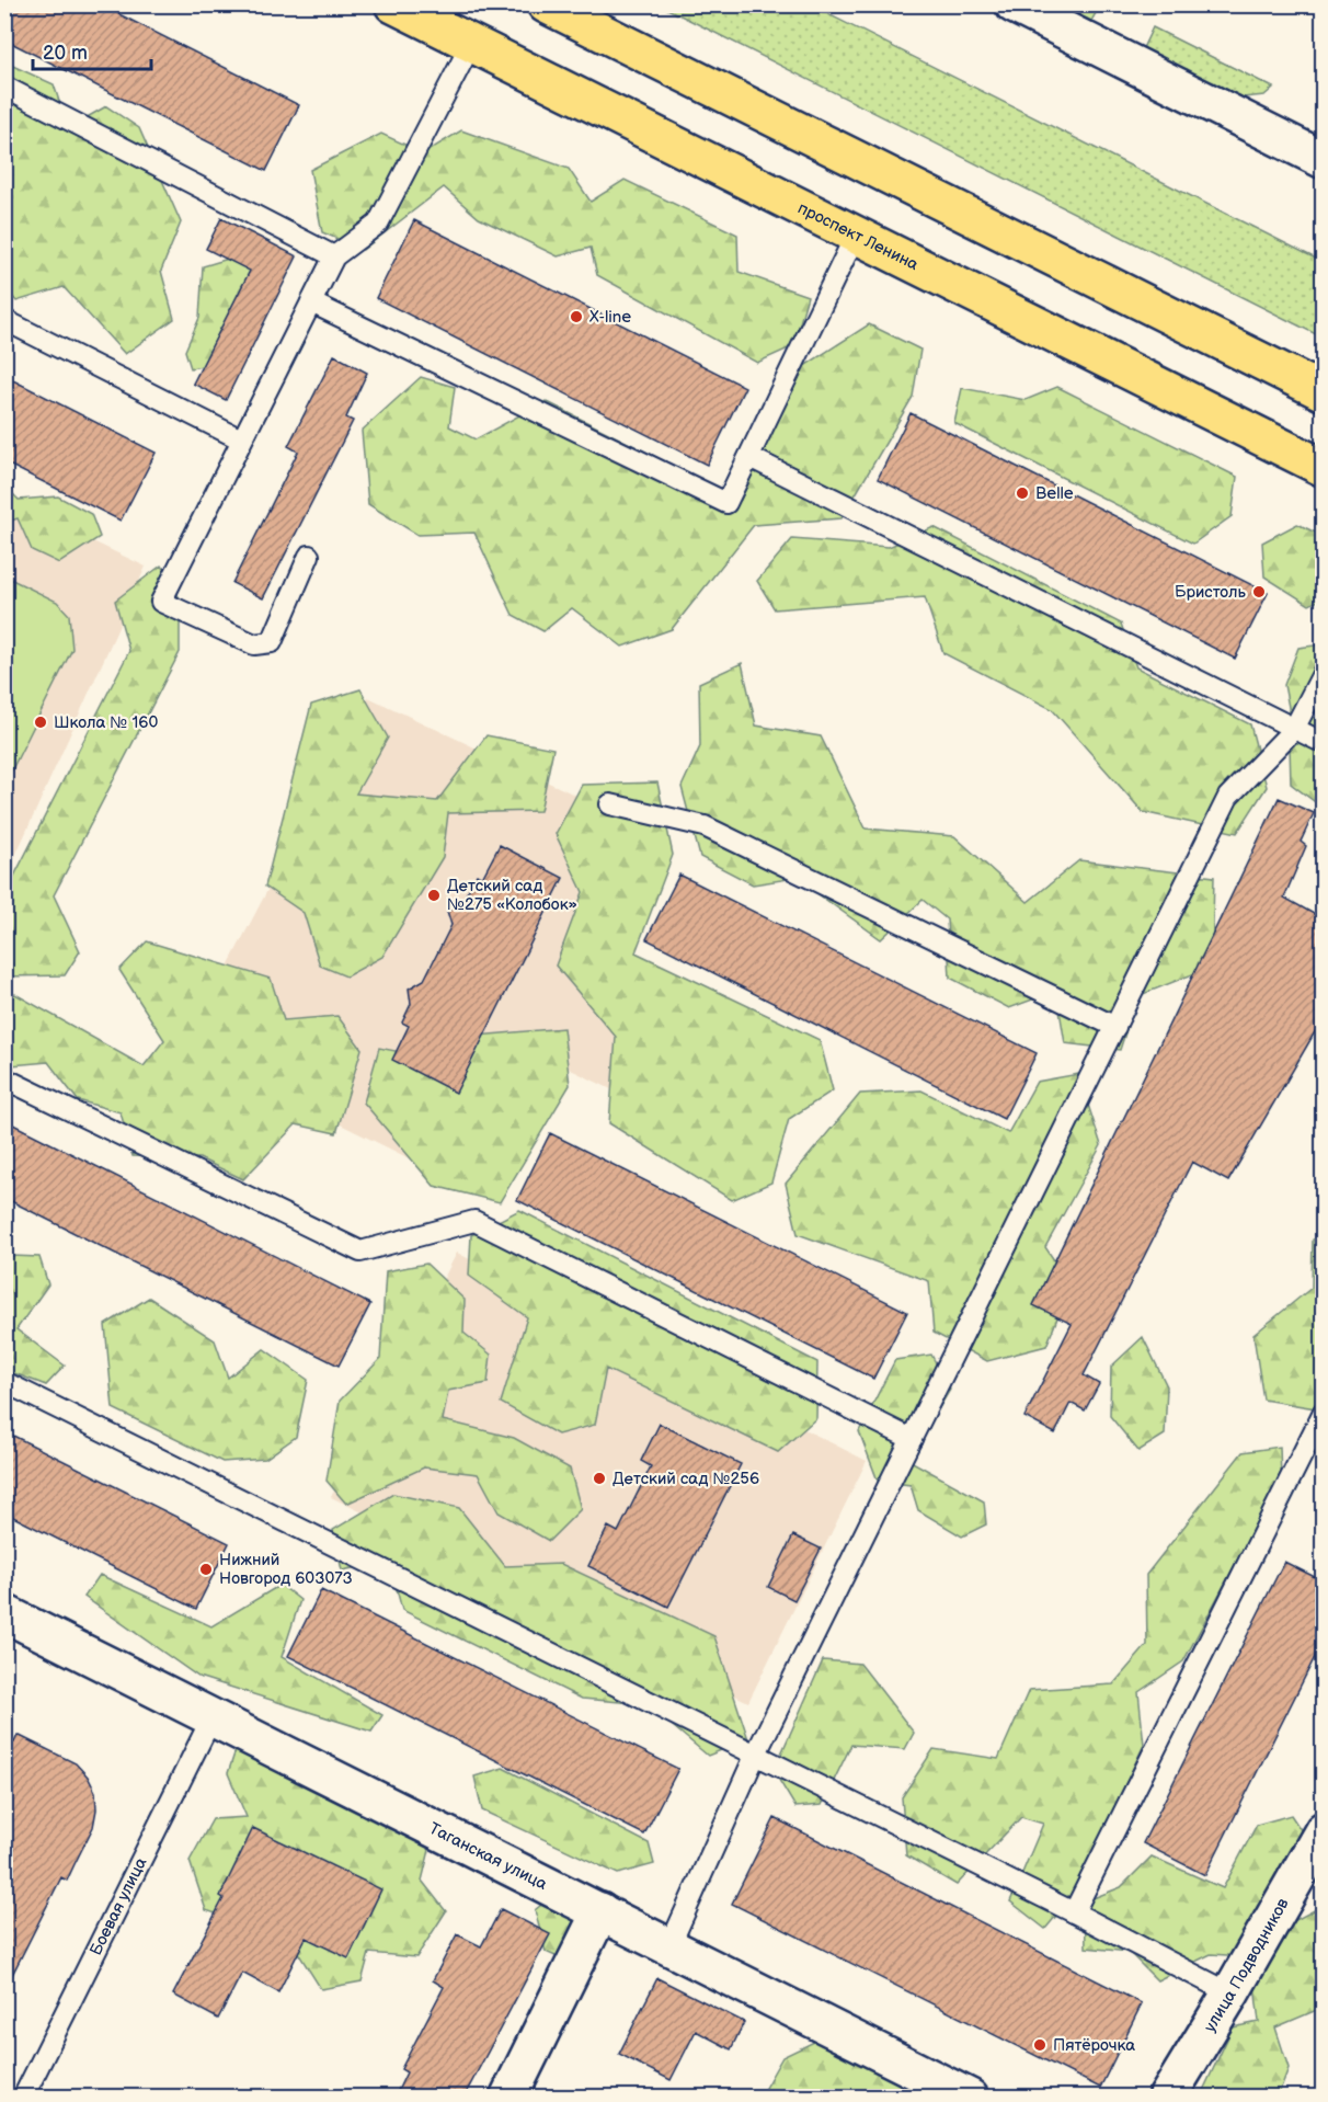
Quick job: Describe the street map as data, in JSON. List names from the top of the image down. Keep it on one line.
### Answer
{"streets":{"main road":["проспект Ленина"],"street":["Таганская улица","улица Подводников"],"lane":["Боевая улица"]},"crossings":[["Таганская улица","Боевая улица"]],"places":["X-line","Belle","Бристоль","Школа № 160","Детский сад №275 «Колобок»","Детский сад №256","Нижний Новгород 603073","Пятёрочка"],"scale_bar":"20 m"}
